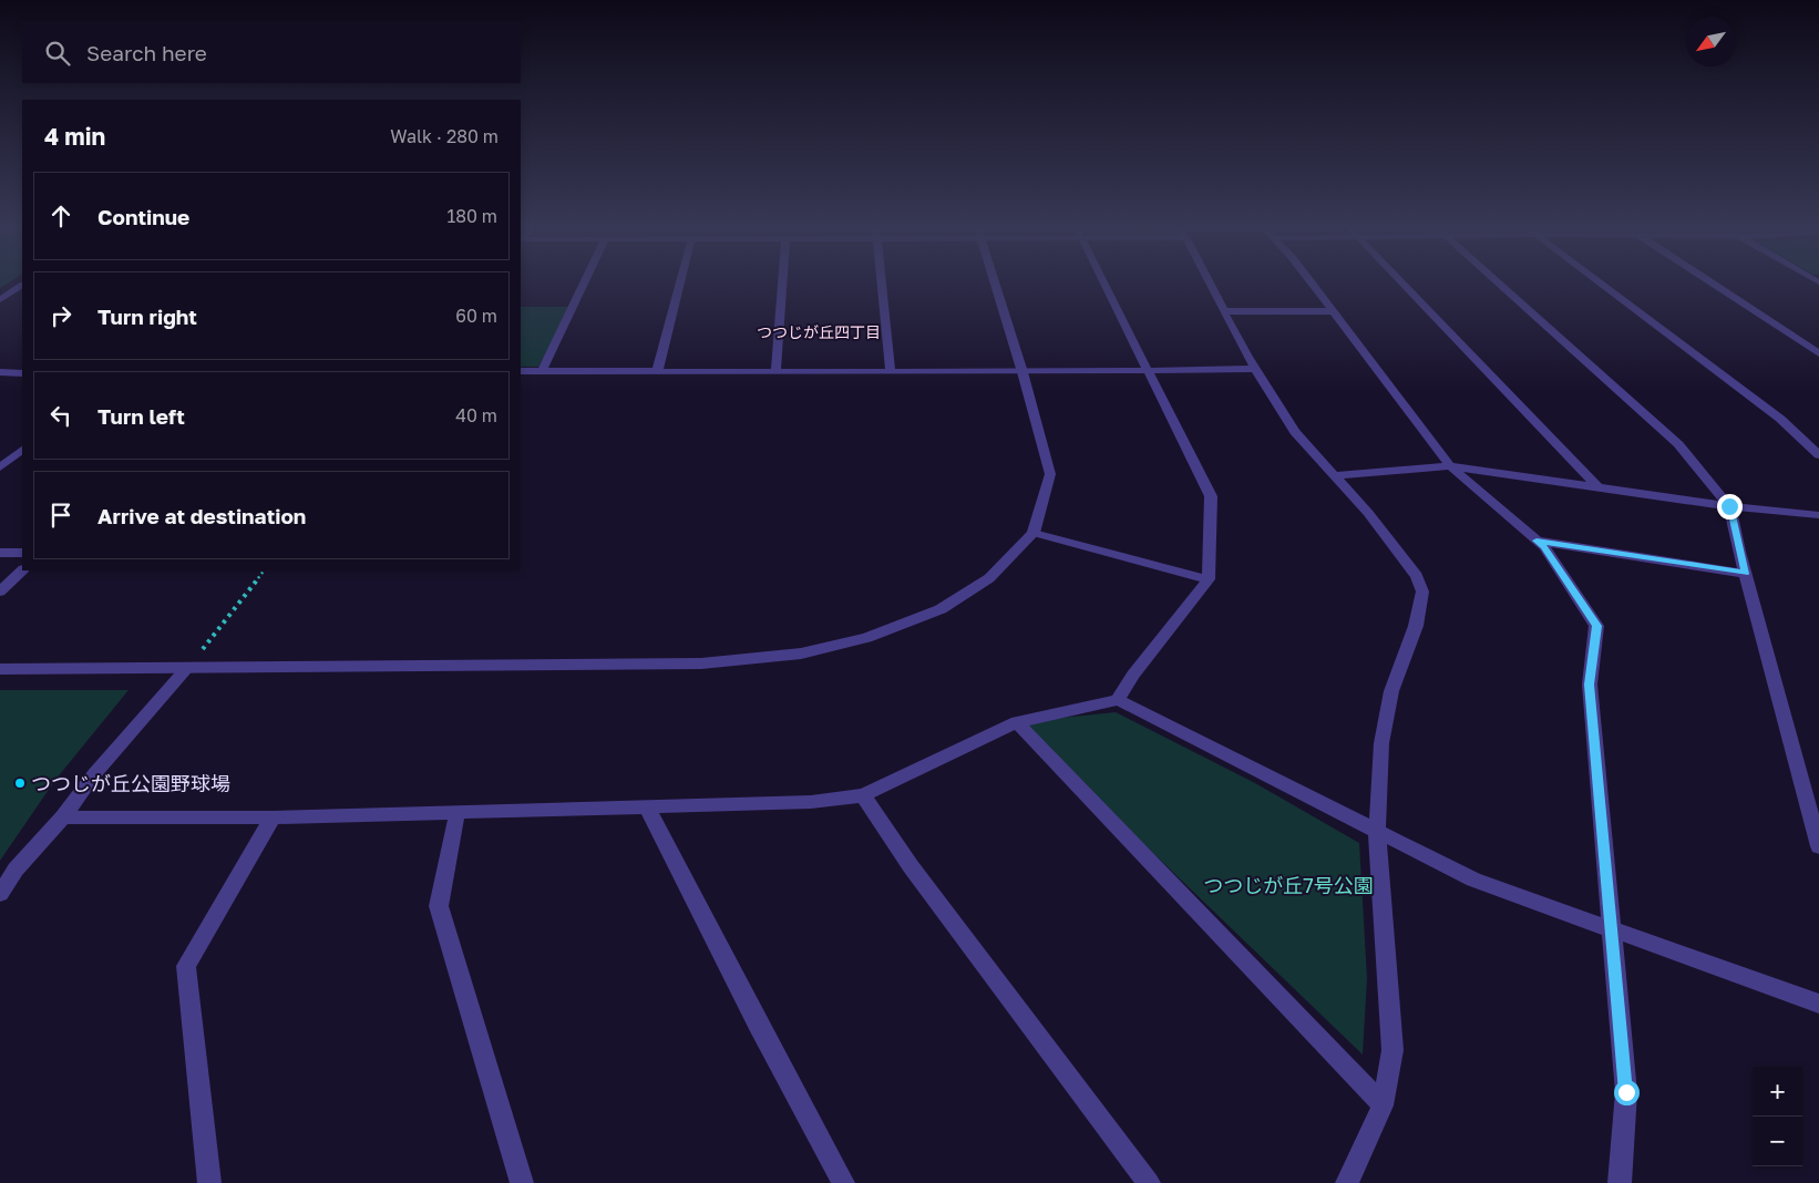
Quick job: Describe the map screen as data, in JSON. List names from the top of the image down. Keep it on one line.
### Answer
{"districts":["つつじが丘四丁目"],"parks":["つつじが丘7号公園"],"places":["つつじが丘公園野球場"],"north":"bottom left","page":{"search":"Search here","heading":["4 min","Walk · 280 m"],"list":[["Continue","180 m"],["Turn right","60 m"],["Turn left","40 m"],"Arrive at destination"],"map_buttons":["+","−"]}}
